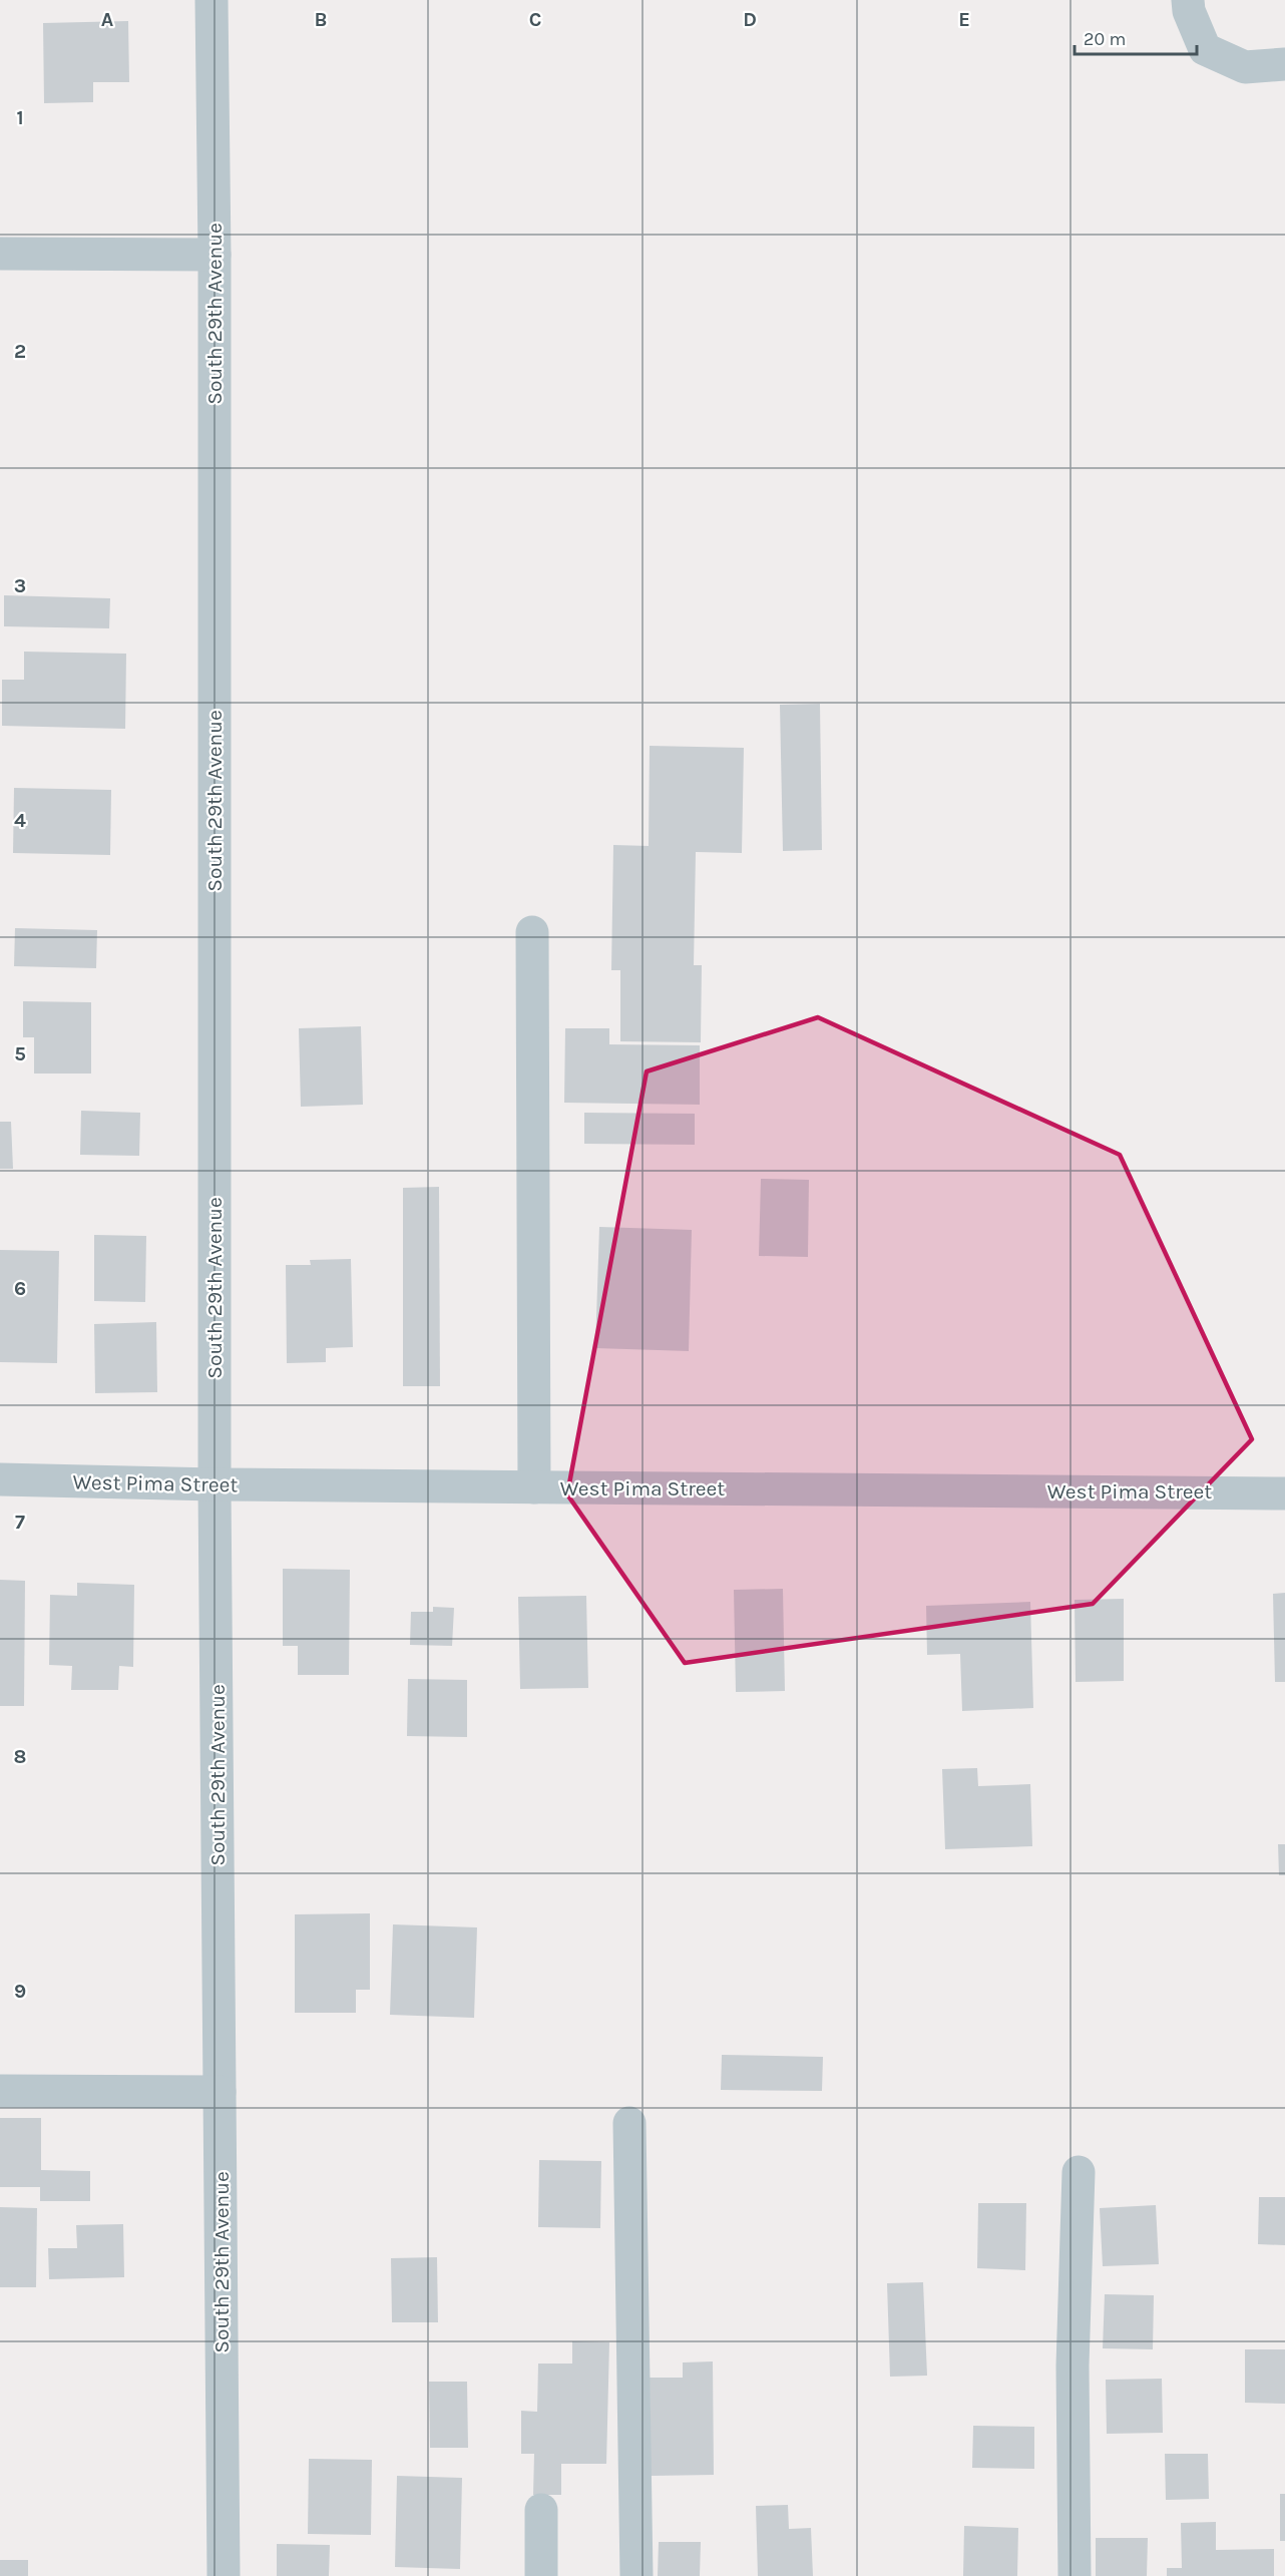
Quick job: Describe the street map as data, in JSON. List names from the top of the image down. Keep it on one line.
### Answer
{"streets":{"street":["South 29th Avenue","West Pima Street"]},"crossings":[["South 29th Avenue","West Pima Street"]],"scale_bar":"20 m","grid":{"columns":["A","B","C","D","E"],"rows":["1","2","3","4","5","6","7","8","9"]}}
